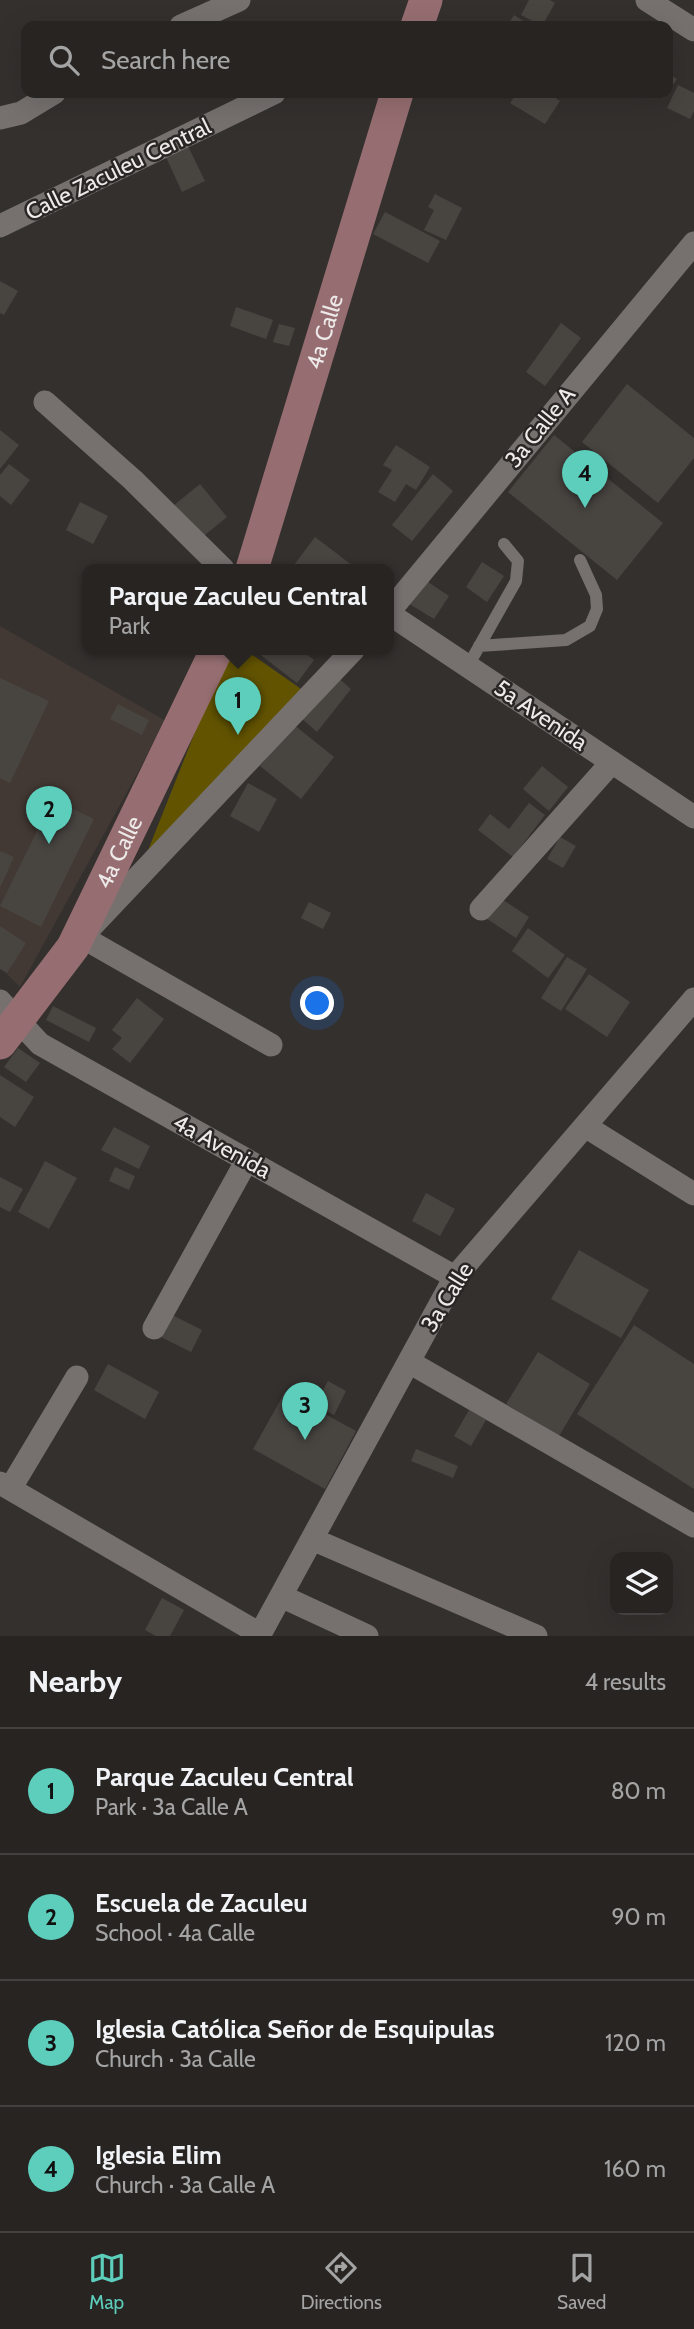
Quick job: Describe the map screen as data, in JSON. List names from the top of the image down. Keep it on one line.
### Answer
{"streets":{"street":["Calle Zaculeu Central","4a Calle","3a Calle A","5a Avenida","4a Avenida","3a Calle"]},"crossings":[["4a Calle","4a Avenida"],["4a Avenida","3a Calle"]],"page":{"search":"Search here","pins":["4","1","2","3"],"popup":["Parque Zaculeu Central","Park"],"heading":["Nearby","4 results"],"list":[{"mark":"1","name":"Parque Zaculeu Central","note":"Park · 3a Calle A","value":"80 m"},{"mark":"2","name":"Escuela de Zaculeu","note":"School · 4a Calle","value":"90 m"},{"mark":"3","name":"Iglesia Católica Señor de Esquipulas","note":"Church · 3a Calle","value":"120 m"},{"mark":"4","name":"Iglesia Elim","note":"Church · 3a Calle A","value":"160 m"}],"nav":["Map","Directions","Saved"]}}
